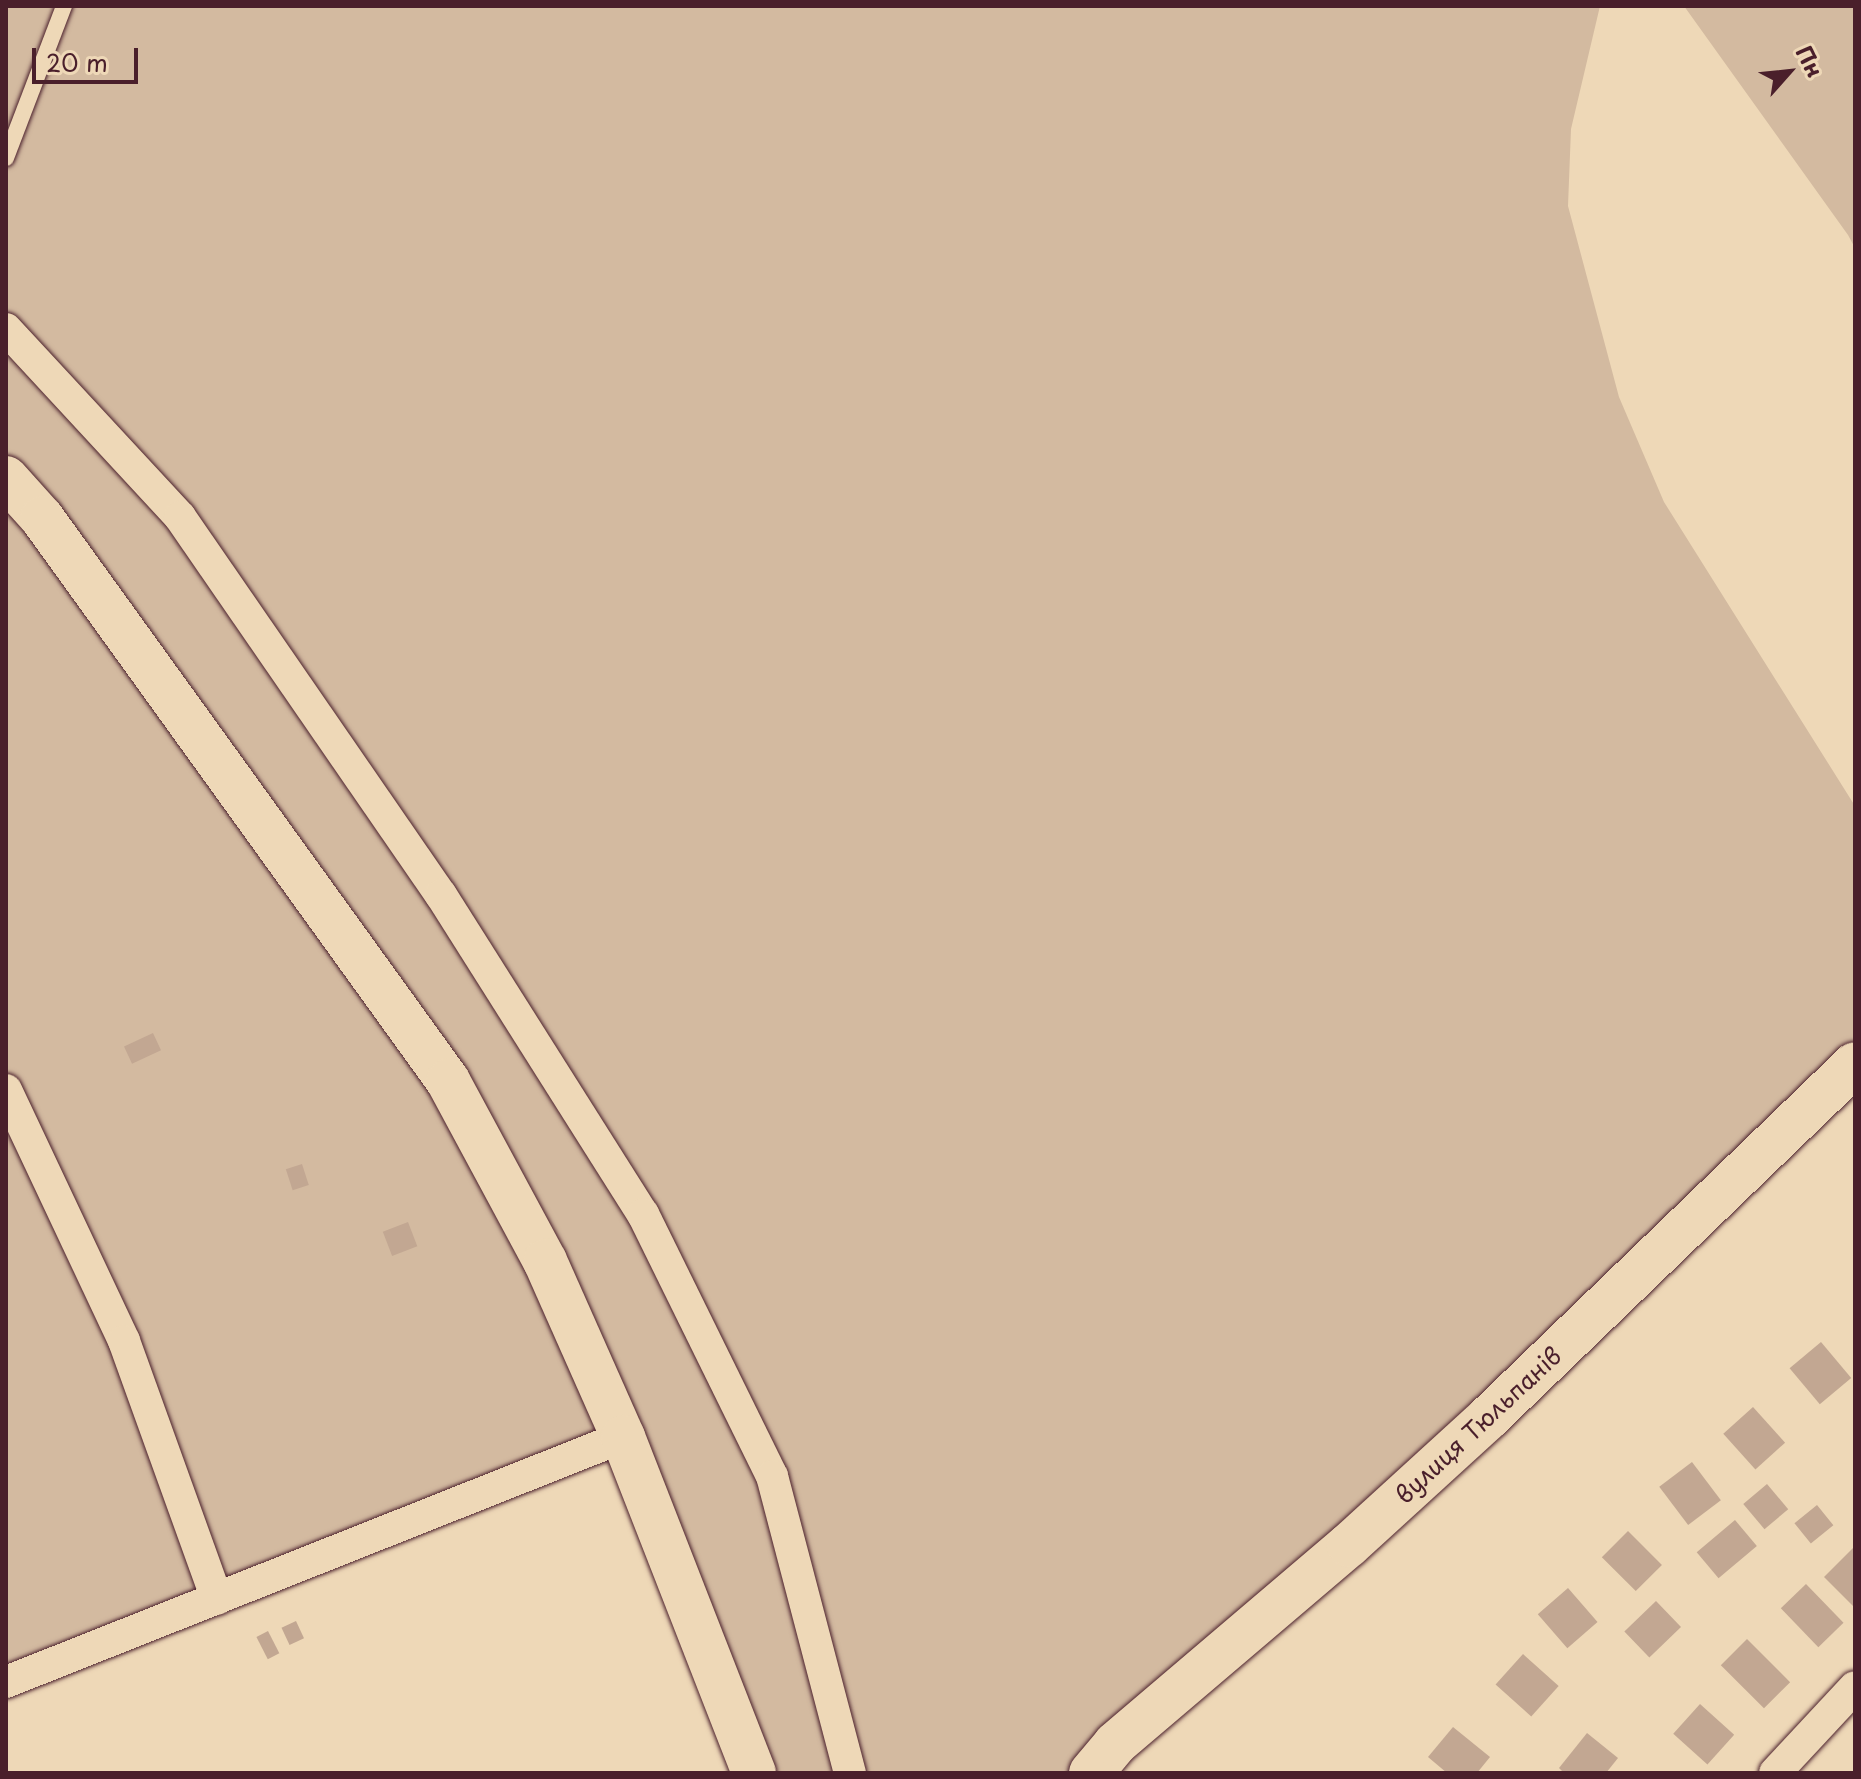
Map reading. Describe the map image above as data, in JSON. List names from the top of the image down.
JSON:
{
  "streets": {
    "street": ["вулиця Тюльпанів"]
  },
  "scale_bar": "20 m",
  "north": "top right"
}
